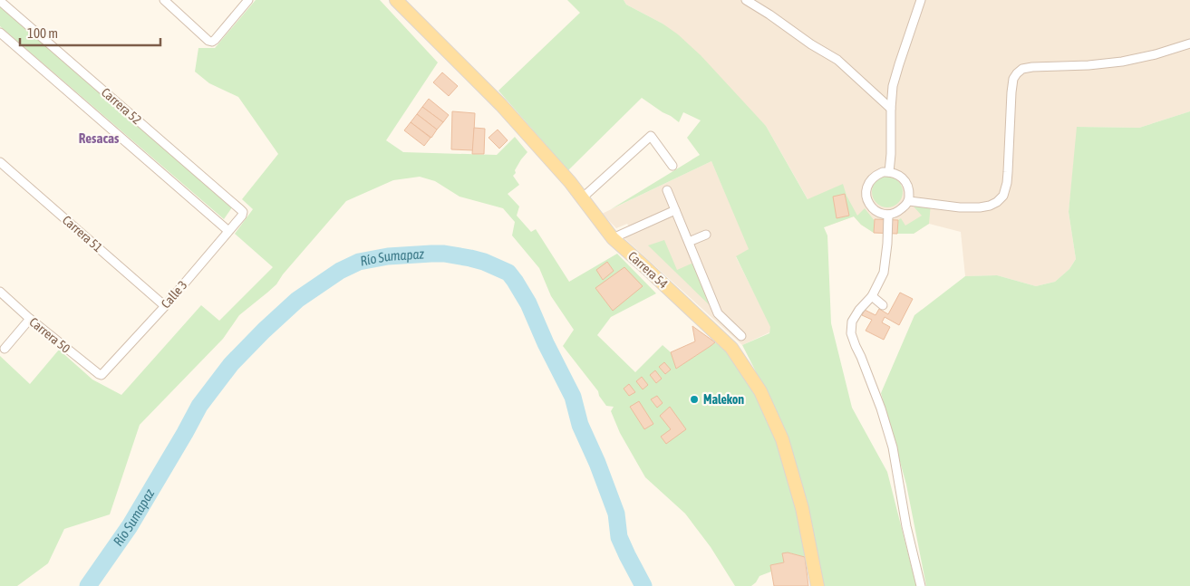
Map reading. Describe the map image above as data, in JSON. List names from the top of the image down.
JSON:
{
  "streets": {
    "main road": ["Carrera 54"],
    "street": [
      "Carrera 52",
      "Carrera 51",
      "Calle 3",
      "Carrera 50"
    ]
  },
  "crossings": [
    ["Carrera 52", "Calle 3"],
    ["Carrera 51", "Calle 3"],
    ["Calle 3", "Carrera 50"]
  ],
  "districts": ["Resacas"],
  "water": ["Río Sumapaz"],
  "places": ["Malekon"],
  "scale_bar": "100 m"
}
